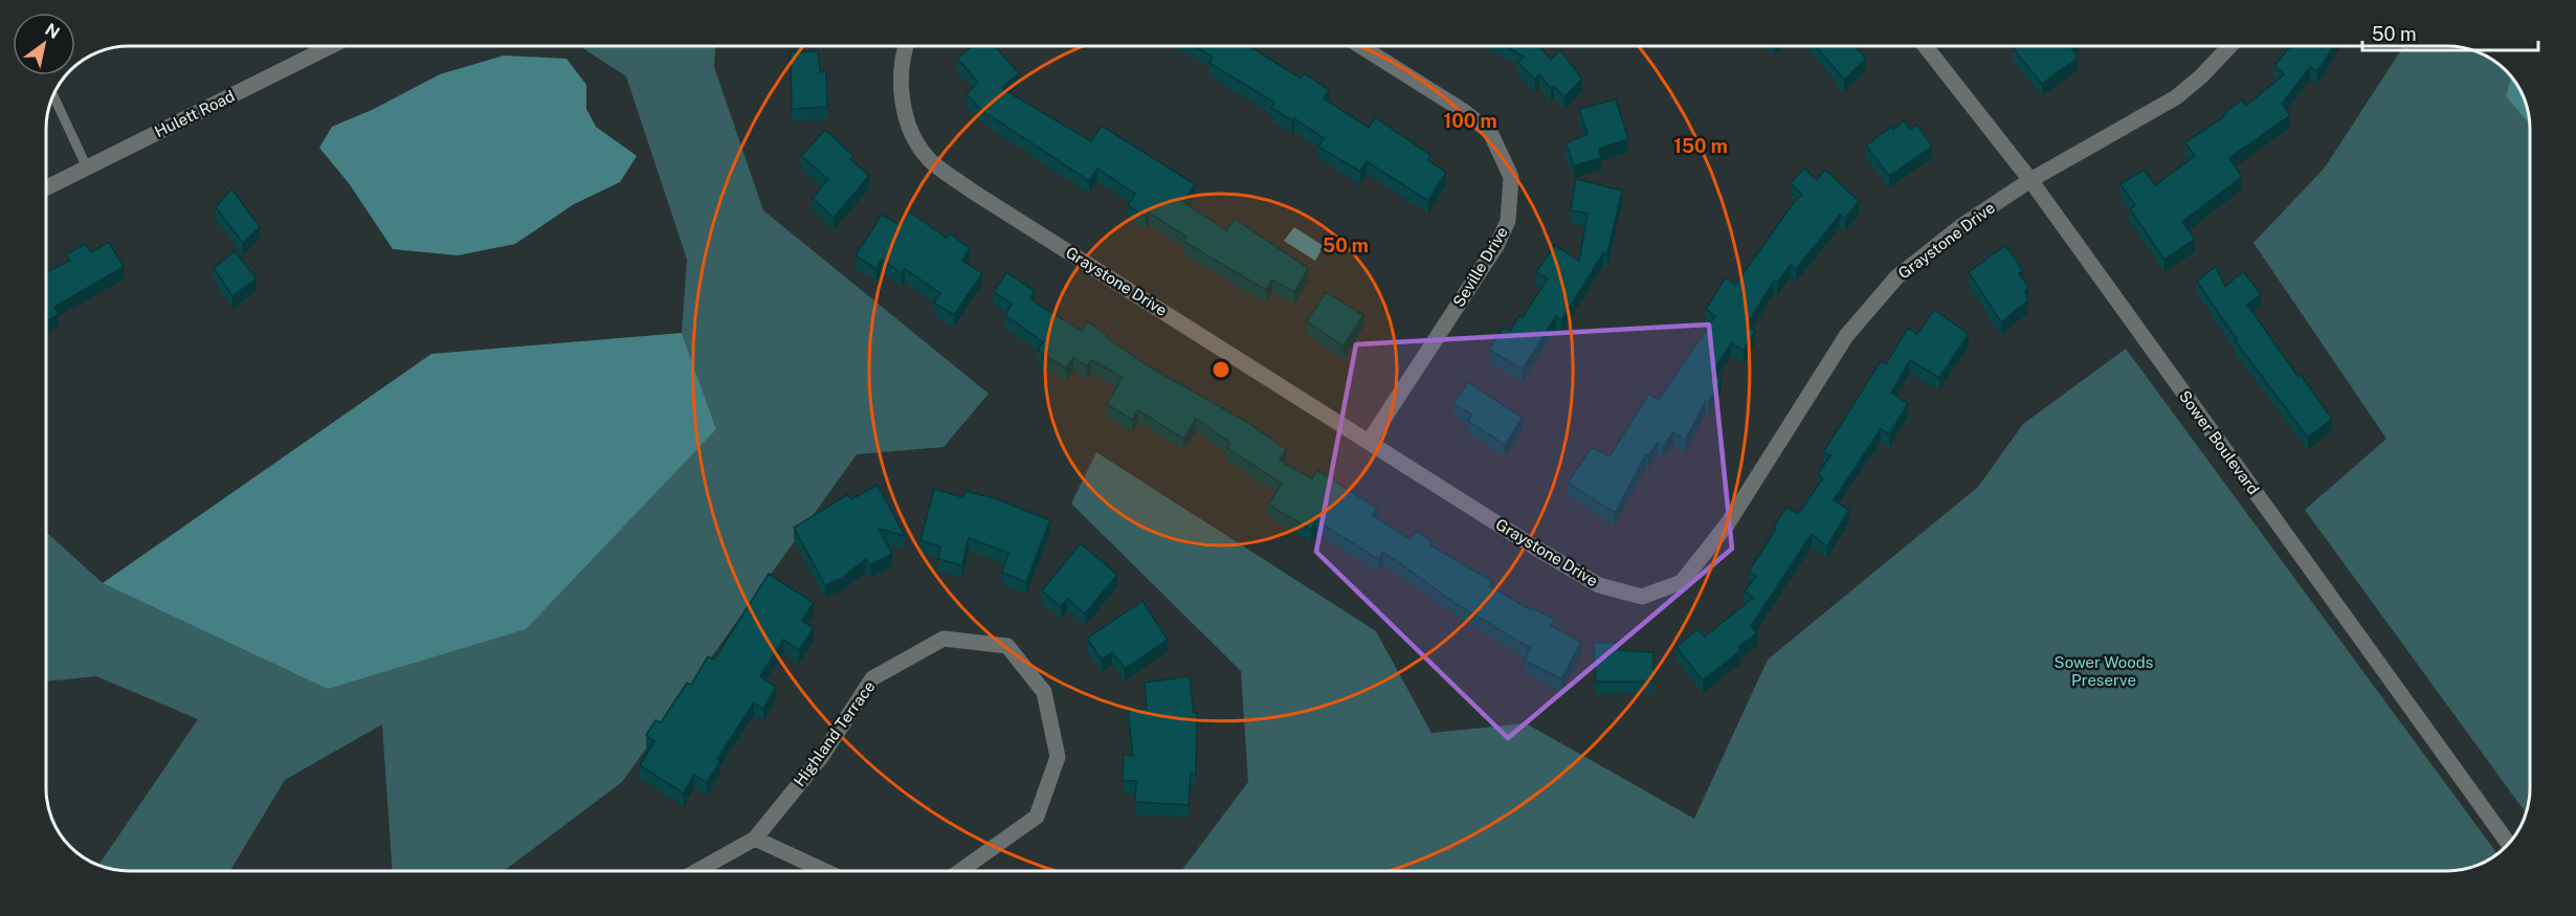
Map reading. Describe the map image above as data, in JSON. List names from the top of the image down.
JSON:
{
  "streets": {
    "street": [
      "Hulett Road",
      "Graystone Drive",
      "Seville Drive",
      "Sower Boulevard",
      "Highland Terrace"
    ]
  },
  "crossings": [
    ["Graystone Drive", "Seville Drive"],
    ["Graystone Drive", "Sower Boulevard"]
  ],
  "parks": ["Sower Woods Preserve"],
  "scale_bar": "50 m",
  "north": "top right",
  "rings": ["100 m", "150 m", "50 m"]
}
